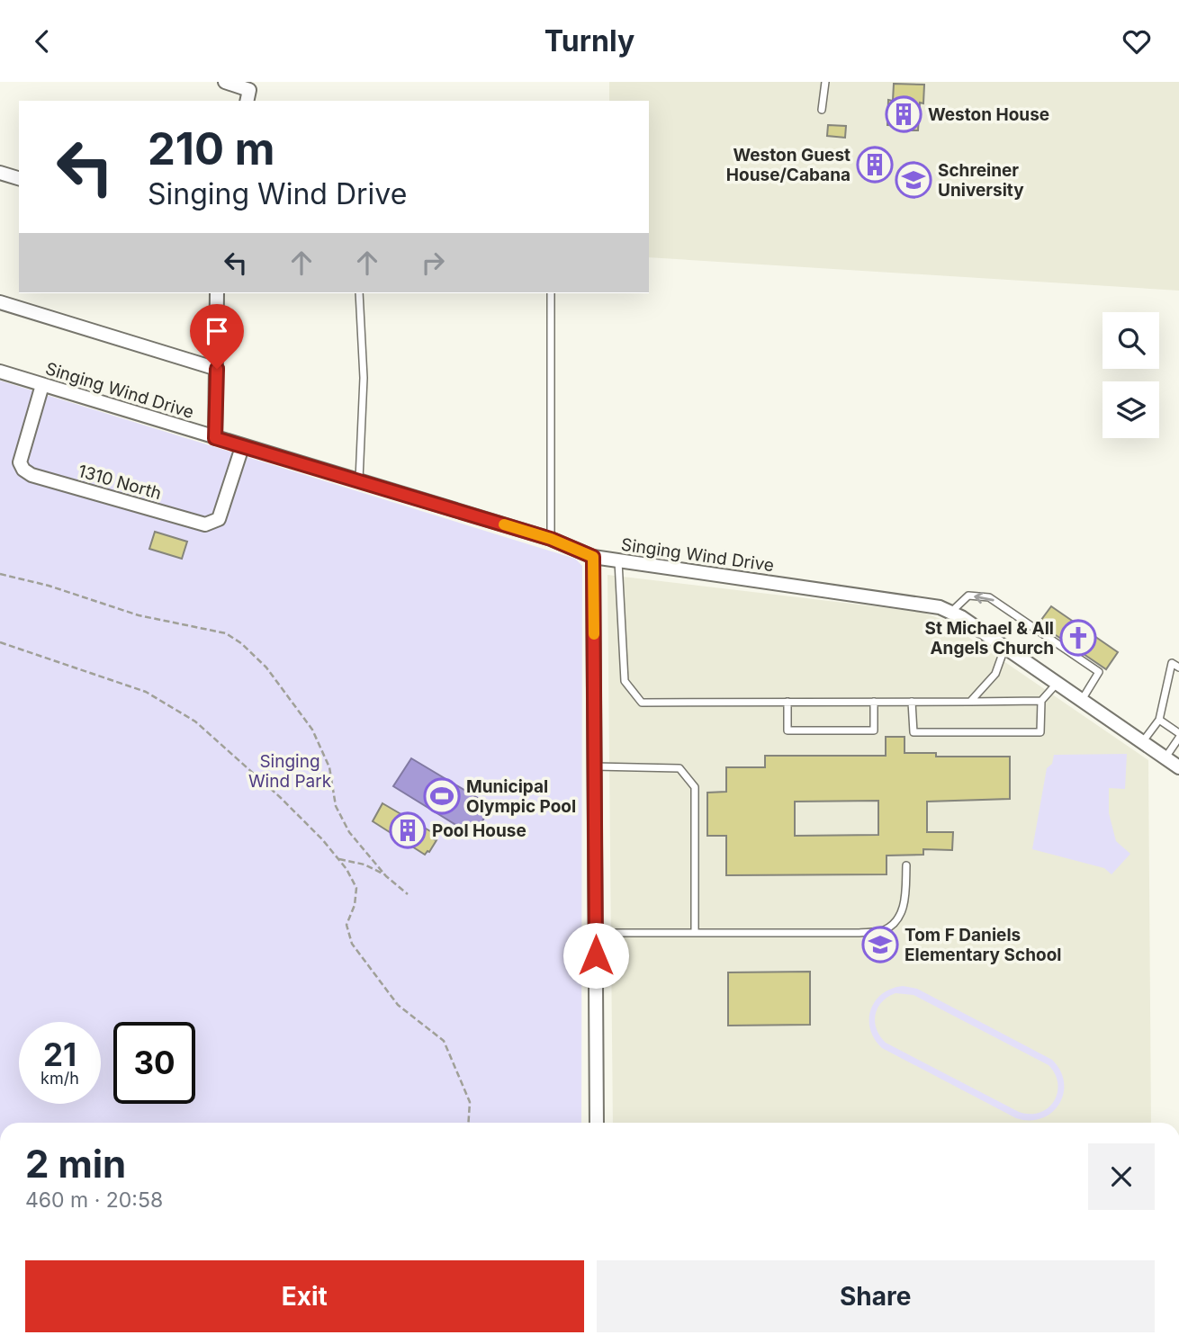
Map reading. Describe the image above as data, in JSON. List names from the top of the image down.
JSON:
{
  "streets": {
    "street": ["Singing Wind Drive", "1310 North"]
  },
  "crossings": [
    ["Singing Wind Drive", "1310 North"]
  ],
  "parks": ["Singing Wind Park"],
  "places": {
    "building": ["Weston House", "Weston Guest House/Cabana", "Pool House"],
    "school or university": ["Schreiner University", "Tom F Daniels Elementary School"],
    "church": ["St Michael & All Angels Church"],
    "sports": ["Municipal Olympic Pool"]
  },
  "page": {
    "header": "Turnly",
    "turn": ["210 m", "Singing Wind Drive"],
    "speed": "21 km/h",
    "limit": "30",
    "heading": ["2 min", "460 m · 20:58"],
    "buttons": ["Exit", "Share"]
  }
}
